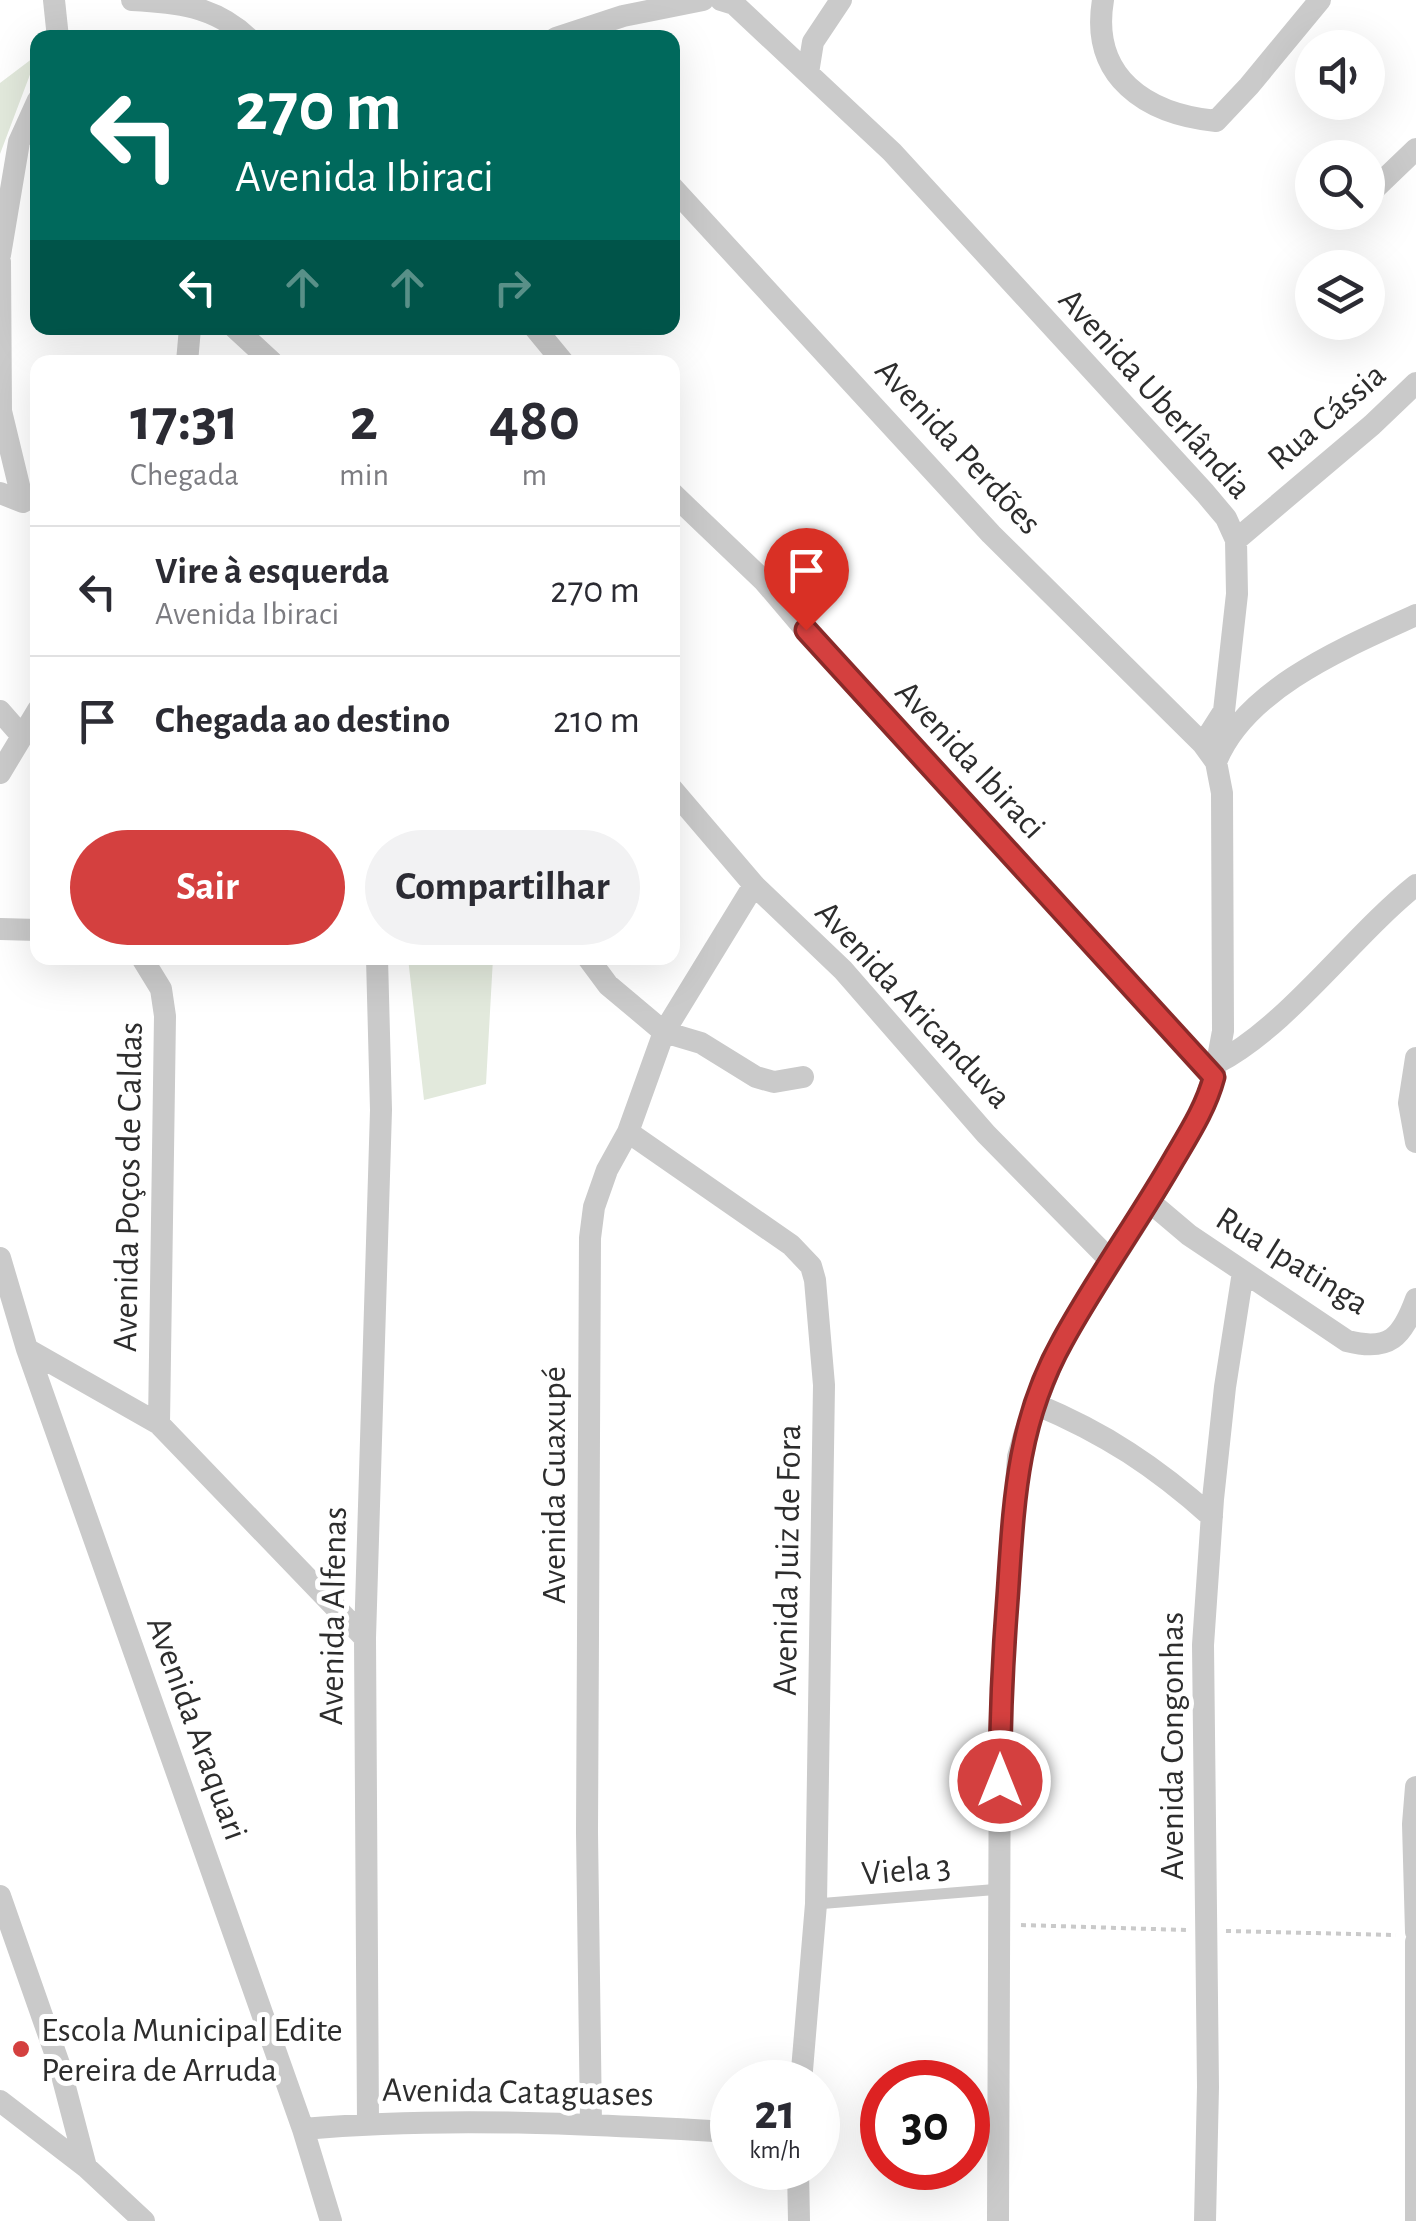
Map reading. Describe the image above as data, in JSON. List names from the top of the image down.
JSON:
{
  "streets": {
    "street": [
      "Avenida Uberlândia",
      "Rua Cássia",
      "Avenida Perdões",
      "Avenida Ibiraci",
      "Avenida Aricanduva",
      "Avenida Poços de Caldas",
      "Rua Ipatinga",
      "Avenida Guaxupé",
      "Avenida Juiz de Fora",
      "Avenida Alfenas",
      "Avenida Araquari",
      "Avenida Congonhas",
      "Avenida Cataguases"
    ],
    "lane": ["Viela 3"]
  },
  "crossings": [
    ["Avenida Uberlândia", "Rua Cássia"],
    ["Avenida Uberlândia", "Avenida Perdões"],
    ["Avenida Aricanduva", "Avenida Guaxupé"],
    ["Rua Ipatinga", "Avenida Congonhas"],
    ["Avenida Guaxupé", "Avenida Juiz de Fora"],
    ["Avenida Guaxupé", "Avenida Cataguases"],
    ["Avenida Juiz de Fora", "Viela 3"],
    ["Avenida Alfenas", "Avenida Cataguases"],
    ["Avenida Araquari", "Avenida Cataguases"]
  ],
  "places": ["Escola Municipal Edite Pereira de Arruda"],
  "page": {
    "turn": ["270 m", "Avenida Ibiraci"],
    "eta": [
      "17:31",
      "Chegada",
      "2",
      "min",
      "480",
      "m"
    ],
    "list": [
      {
        "name": "Vire à esquerda",
        "note": "Avenida Ibiraci",
        "value": "270 m"
      },
      {
        "name": "Chegada ao destino",
        "value": "210 m"
      }
    ],
    "buttons": ["Sair", "Compartilhar"],
    "speed": "21 km/h",
    "limit": "30"
  }
}
